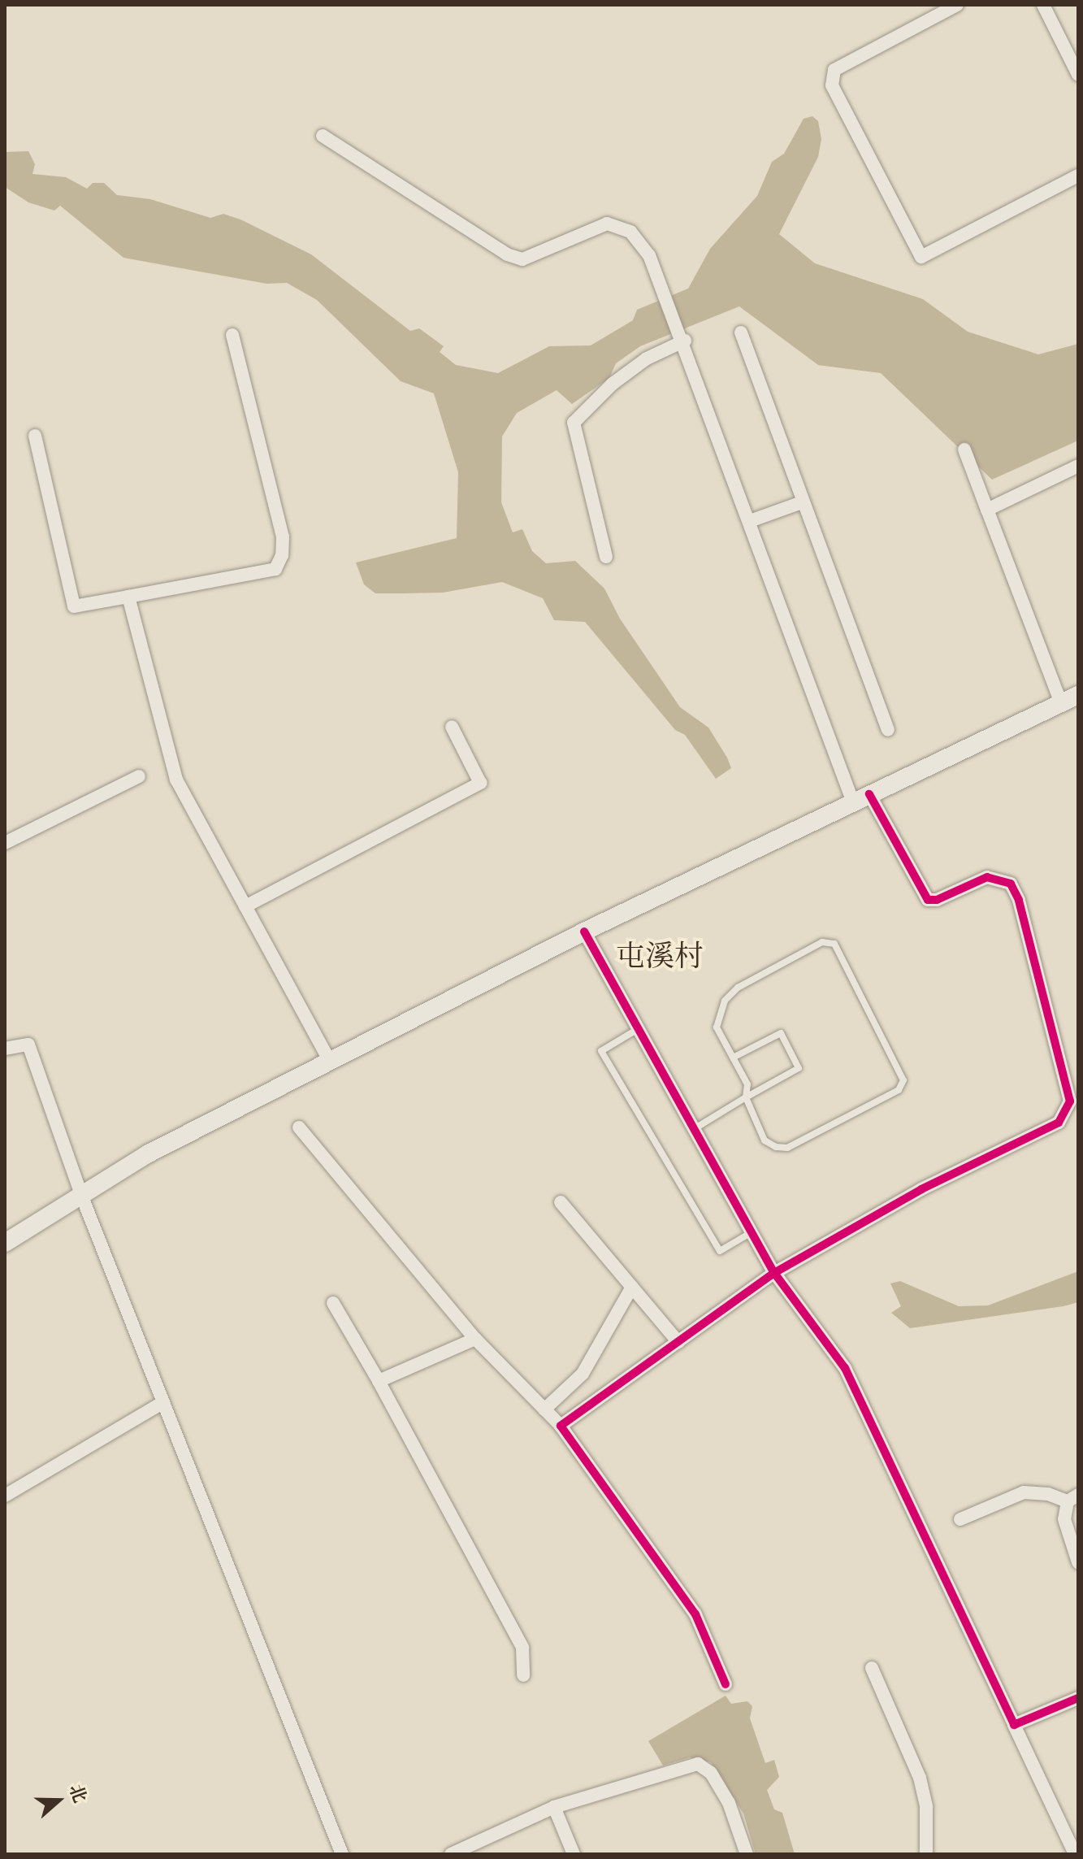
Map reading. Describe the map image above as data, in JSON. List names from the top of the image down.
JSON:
{
  "districts": ["屯溪村"],
  "north": "right"
}
